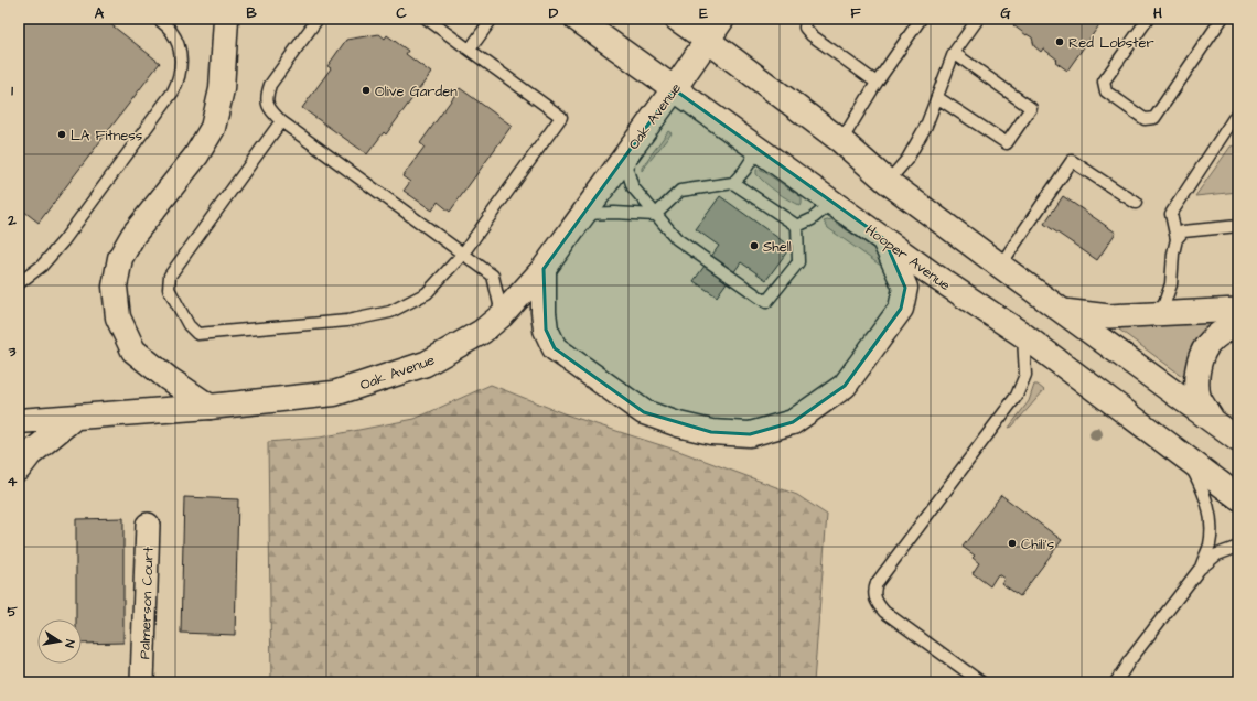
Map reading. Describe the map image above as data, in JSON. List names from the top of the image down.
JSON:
{
  "streets": {
    "main road": ["Oak Avenue", "Hooper Avenue"],
    "street": ["Palmerson Court"]
  },
  "crossings": [
    ["Oak Avenue", "Hooper Avenue"]
  ],
  "places": [
    "Red Lobster",
    "Olive Garden",
    "LA Fitness",
    "Shell",
    "Chili's"
  ],
  "north": "right",
  "grid": {
    "columns": [
      "A",
      "B",
      "C",
      "D",
      "E",
      "F",
      "G",
      "H"
    ],
    "rows": [
      "1",
      "2",
      "3",
      "4",
      "5"
    ]
  }
}
